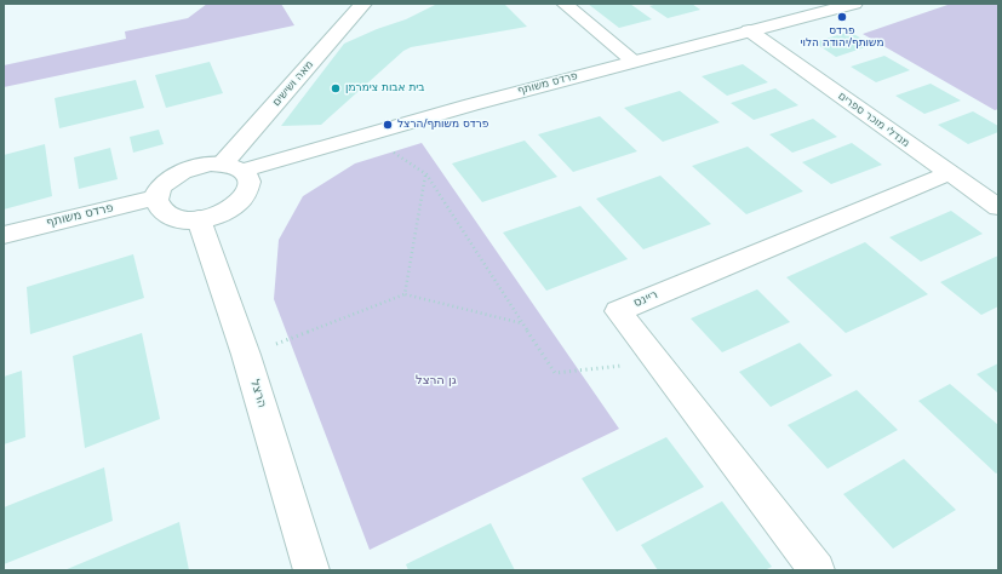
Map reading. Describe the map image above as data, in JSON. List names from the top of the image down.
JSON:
{
  "streets": {
    "street": [
      "מאה ושישים",
      "פרדס משותף",
      "מנדלי מוכר ספרים",
      "ריינס",
      "הרצל"
    ]
  },
  "crossings": [
    ["מאה ושישים", "פרדס משותף"],
    ["מאה ושישים", "הרצל"],
    ["פרדס משותף", "מנדלי מוכר ספרים"],
    ["פרדס משותף", "הרצל"],
    ["מנדלי מוכר ספרים", "ריינס"]
  ],
  "parks": ["גן הרצל"],
  "places": ["פרדס משותף/יהודה הלוי", "בית אבות צימרמן", "פרדס משותף/הרצל"]
}
